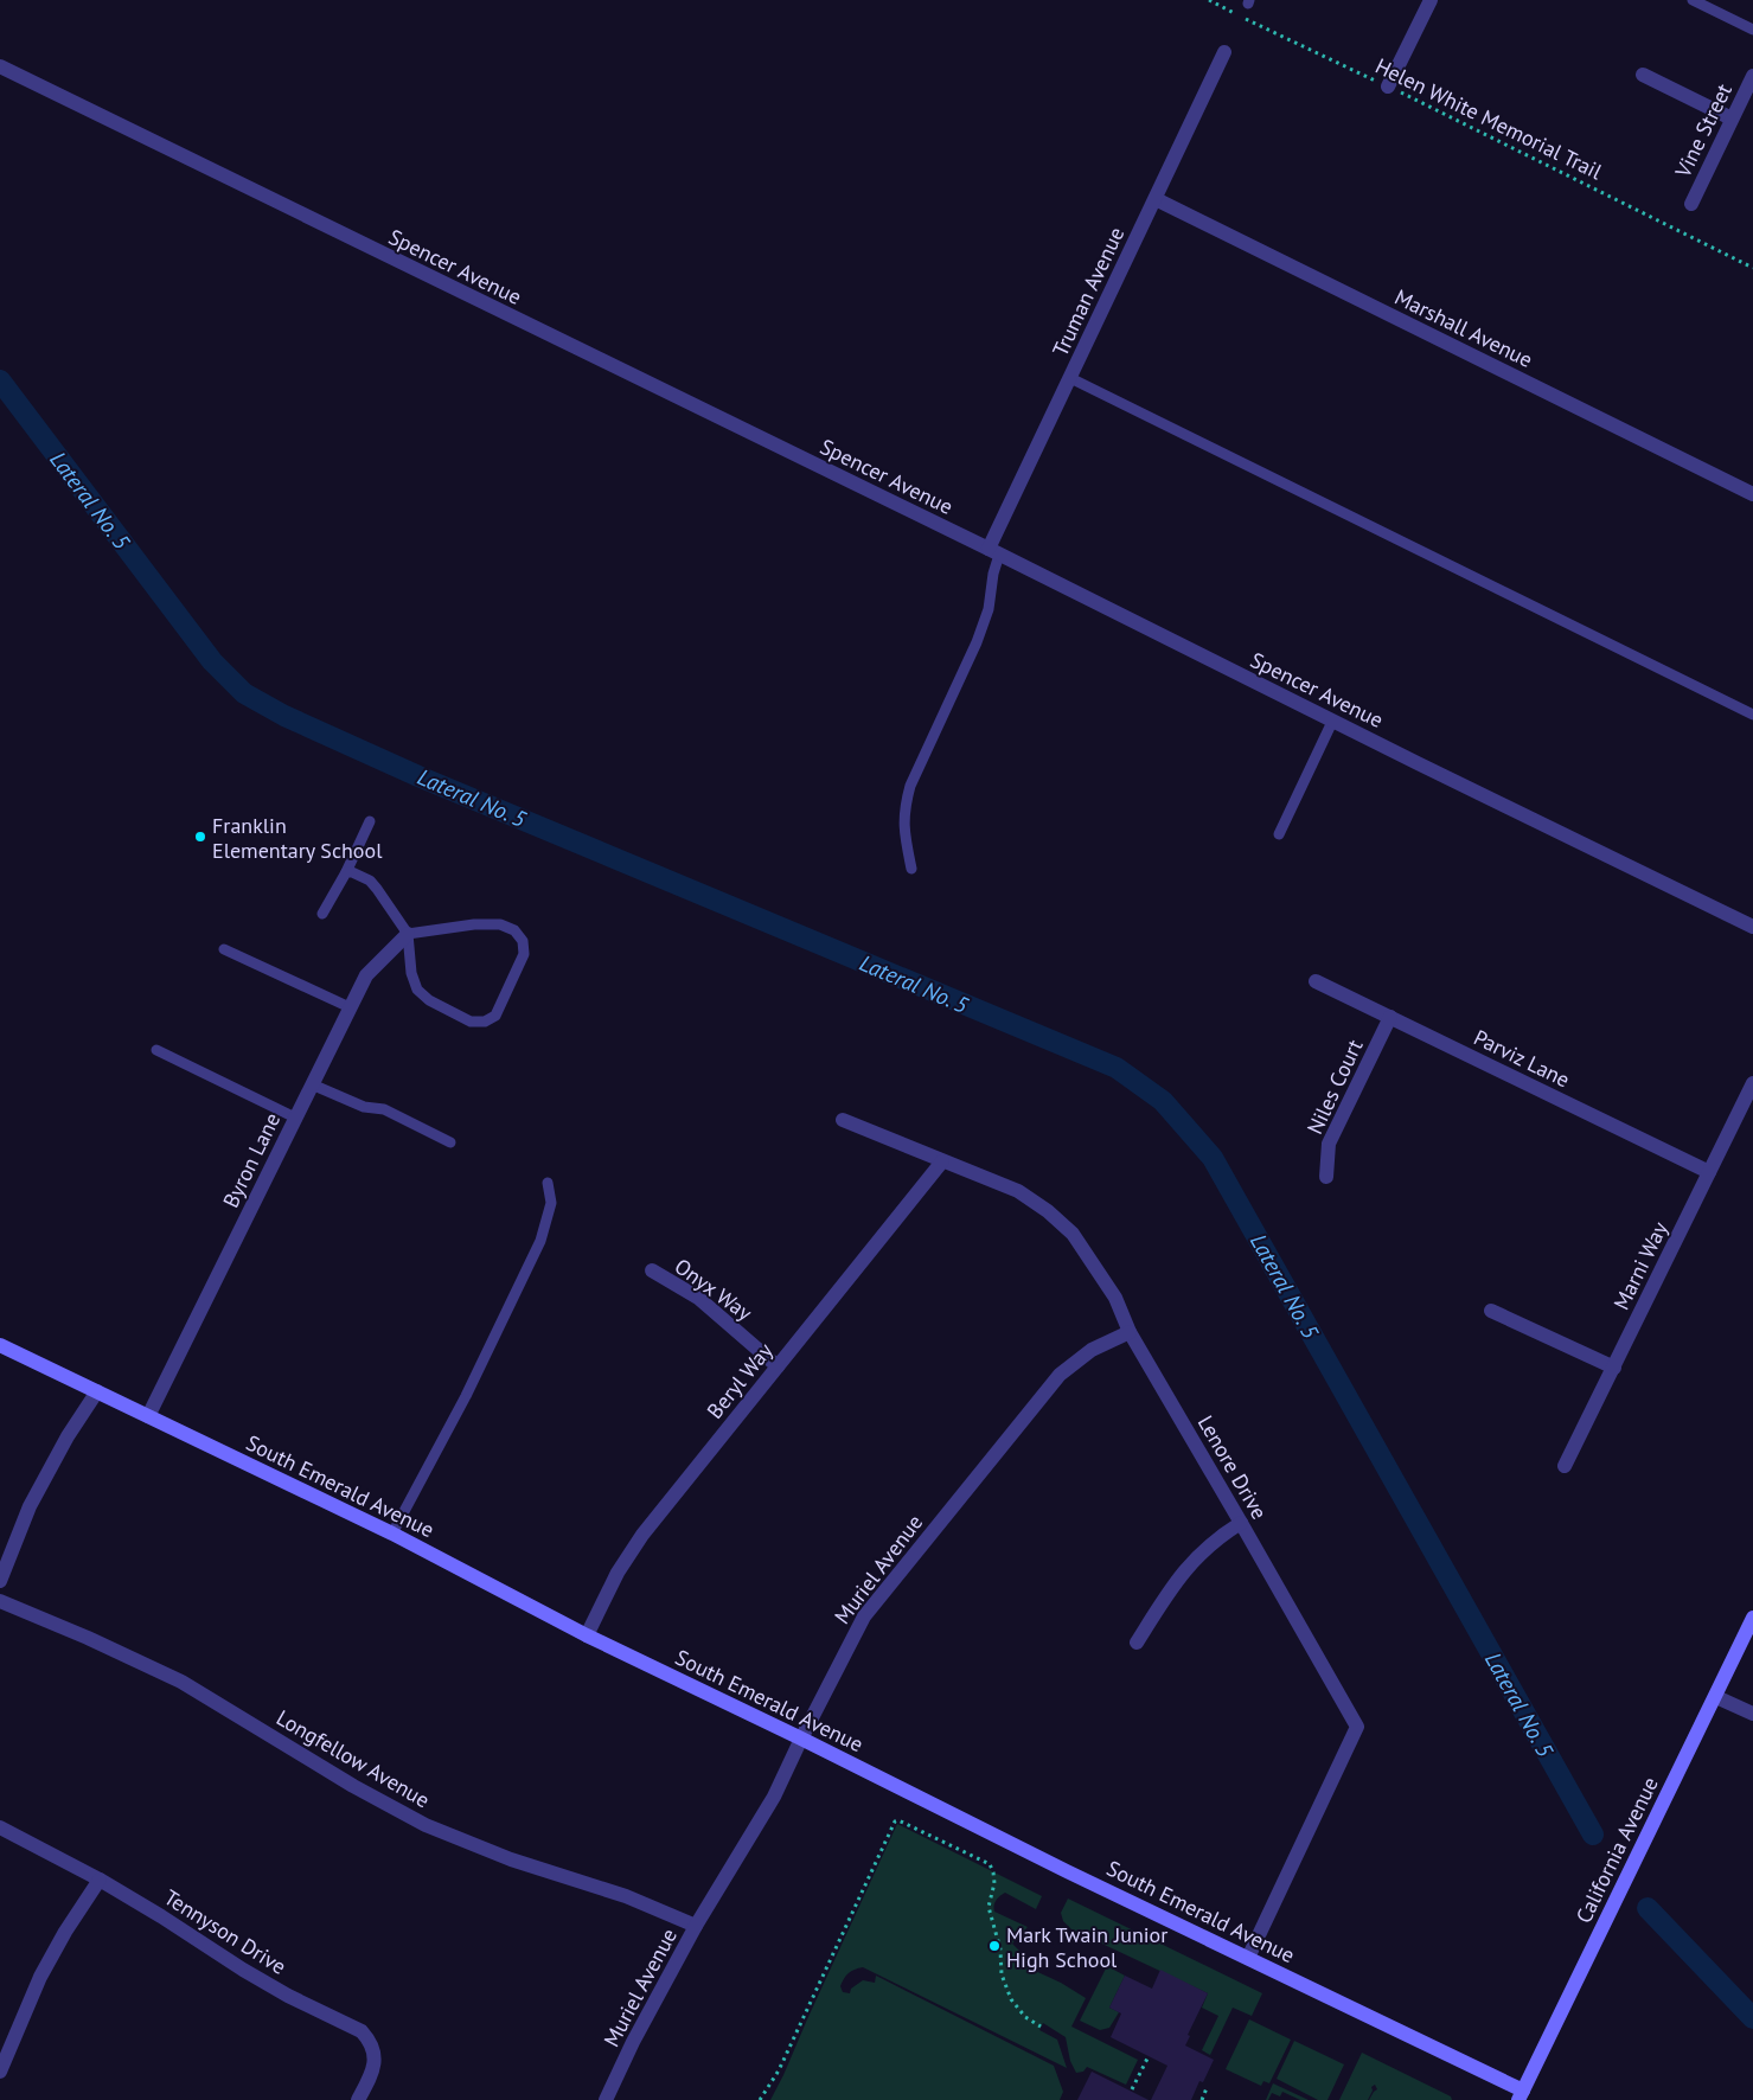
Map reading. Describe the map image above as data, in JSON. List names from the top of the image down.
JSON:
{
  "streets": {
    "street": [
      "Vine Street",
      "Spencer Avenue",
      "Truman Avenue",
      "Marshall Avenue",
      "Parviz Lane",
      "Niles Court",
      "Byron Lane",
      "Marni Way",
      "Onyx Way",
      "Beryl Way",
      "Lenore Drive",
      "South Emerald Avenue",
      "Muriel Avenue",
      "Longfellow Avenue",
      "California Avenue",
      "Tennyson Drive"
    ],
    "path": ["Helen White Memorial Trail"]
  },
  "crossings": [
    ["Spencer Avenue", "Truman Avenue"],
    ["Truman Avenue", "Marshall Avenue"],
    ["Parviz Lane", "Niles Court"],
    ["Parviz Lane", "Marni Way"],
    ["Byron Lane", "South Emerald Avenue"],
    ["Onyx Way", "Beryl Way"],
    ["Beryl Way", "Lenore Drive"],
    ["Beryl Way", "South Emerald Avenue"],
    ["Lenore Drive", "South Emerald Avenue"],
    ["Lenore Drive", "Muriel Avenue"],
    ["South Emerald Avenue", "Muriel Avenue"],
    ["South Emerald Avenue", "California Avenue"],
    ["Muriel Avenue", "Longfellow Avenue"]
  ],
  "water": ["Lateral No. 5"],
  "places": ["Franklin Elementary School", "Mark Twain Junior High School"]
}
